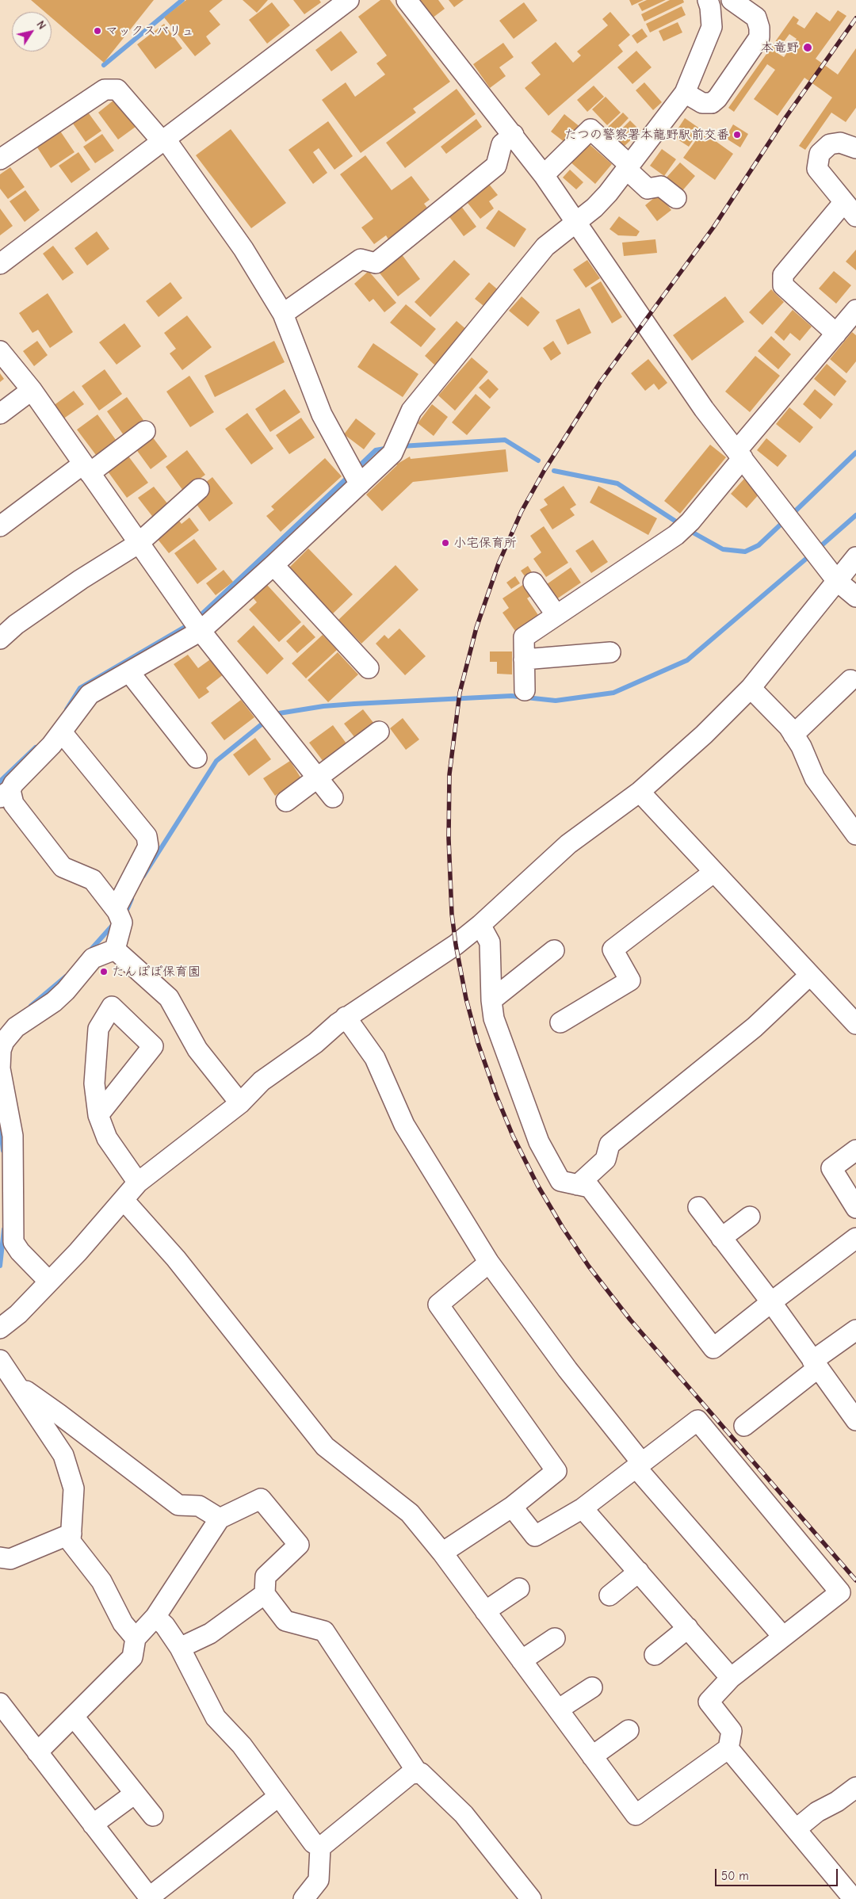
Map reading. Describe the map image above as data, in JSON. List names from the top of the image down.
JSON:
{
  "places": [
    "マックスバリュ",
    "本竜野",
    "たつの警察署本龍野駅前交番",
    "小宅保育所",
    "たんぽぽ保育園"
  ],
  "scale_bar": "50 m",
  "north": "top right"
}
